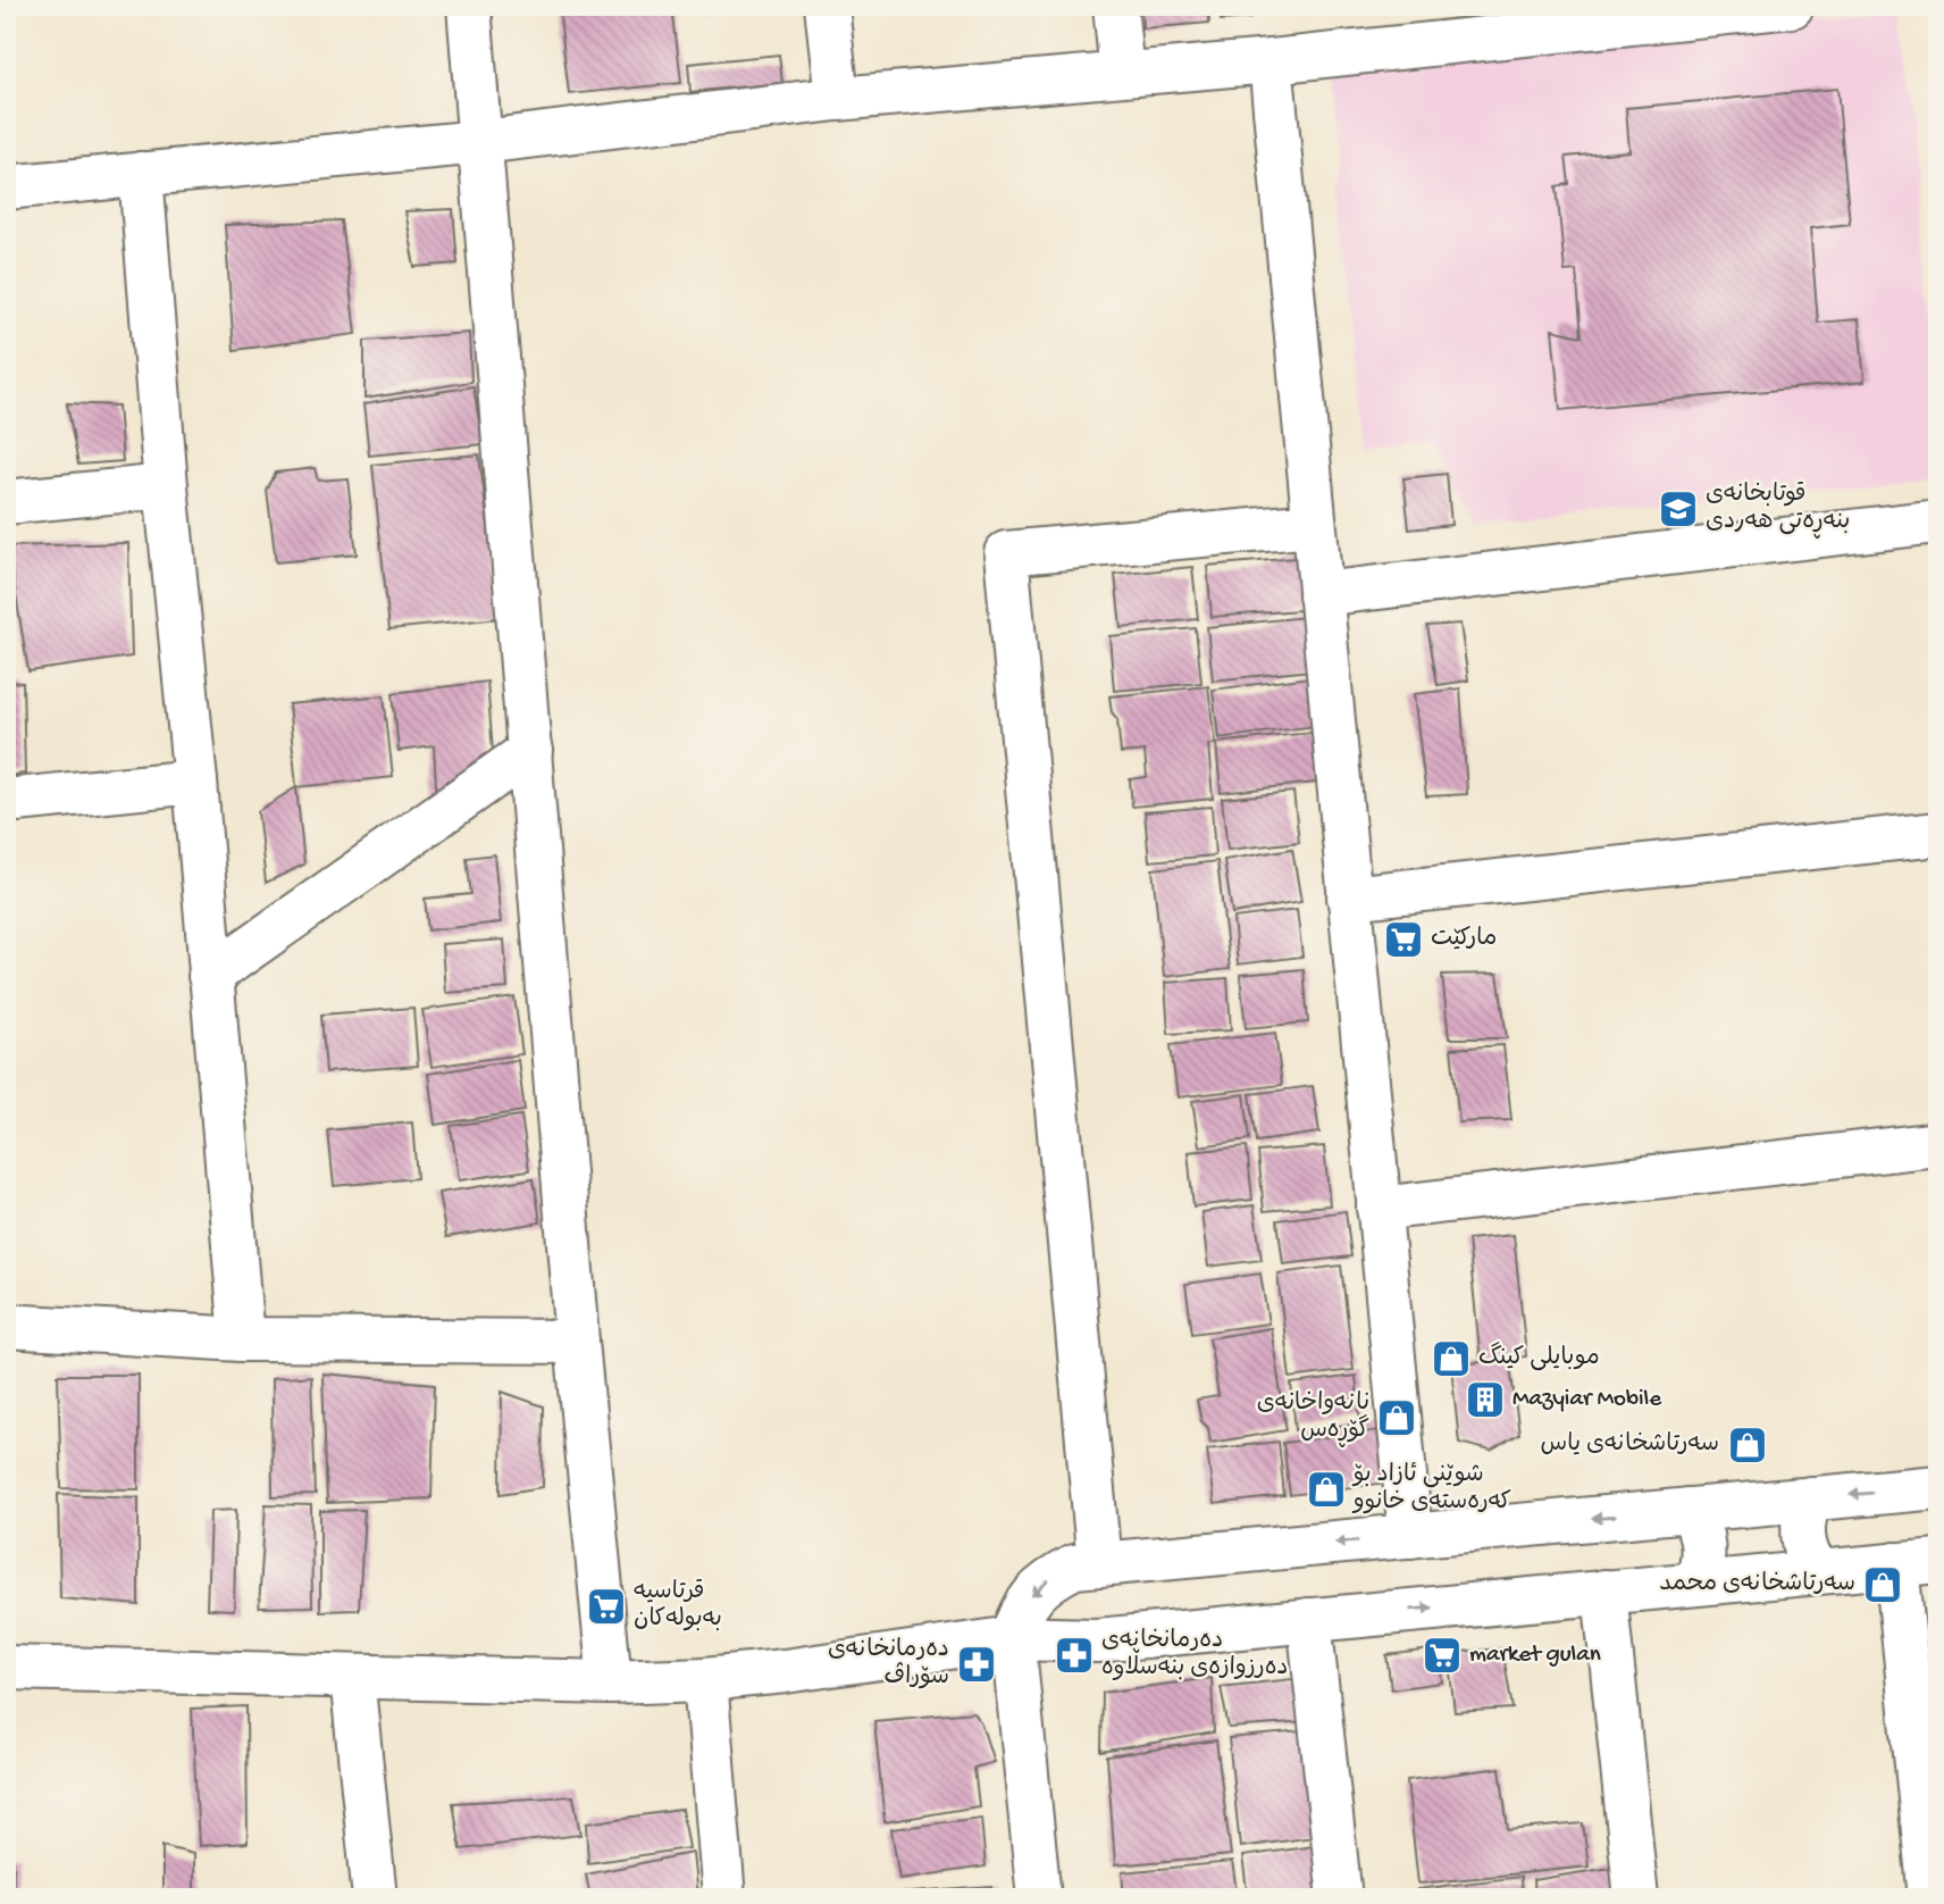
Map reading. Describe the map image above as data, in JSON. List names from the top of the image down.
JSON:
{
  "places": {
    "school or university": ["قوتابخانەی بنەڕەتی هەردی"],
    "supermarket": ["ماركێت", "قرتاسیە بەبولەکان", "market gulan"],
    "shop": [
      "موبايلى كينگ",
      "نانەواخانەی گۆڕەس",
      "سەرتاشخانەی یاس",
      "شوێنی ئازاد بۆ كەرەستەی خانوو",
      "سەرتاشخانەی محمد"
    ],
    "building": ["Mazyiar Mobile"],
    "pharmacy": ["دەرمانخانەی دەرزوازەی بنەسڵاوە", "دەرمانخانەی سۆراڤ"]
  }
}
